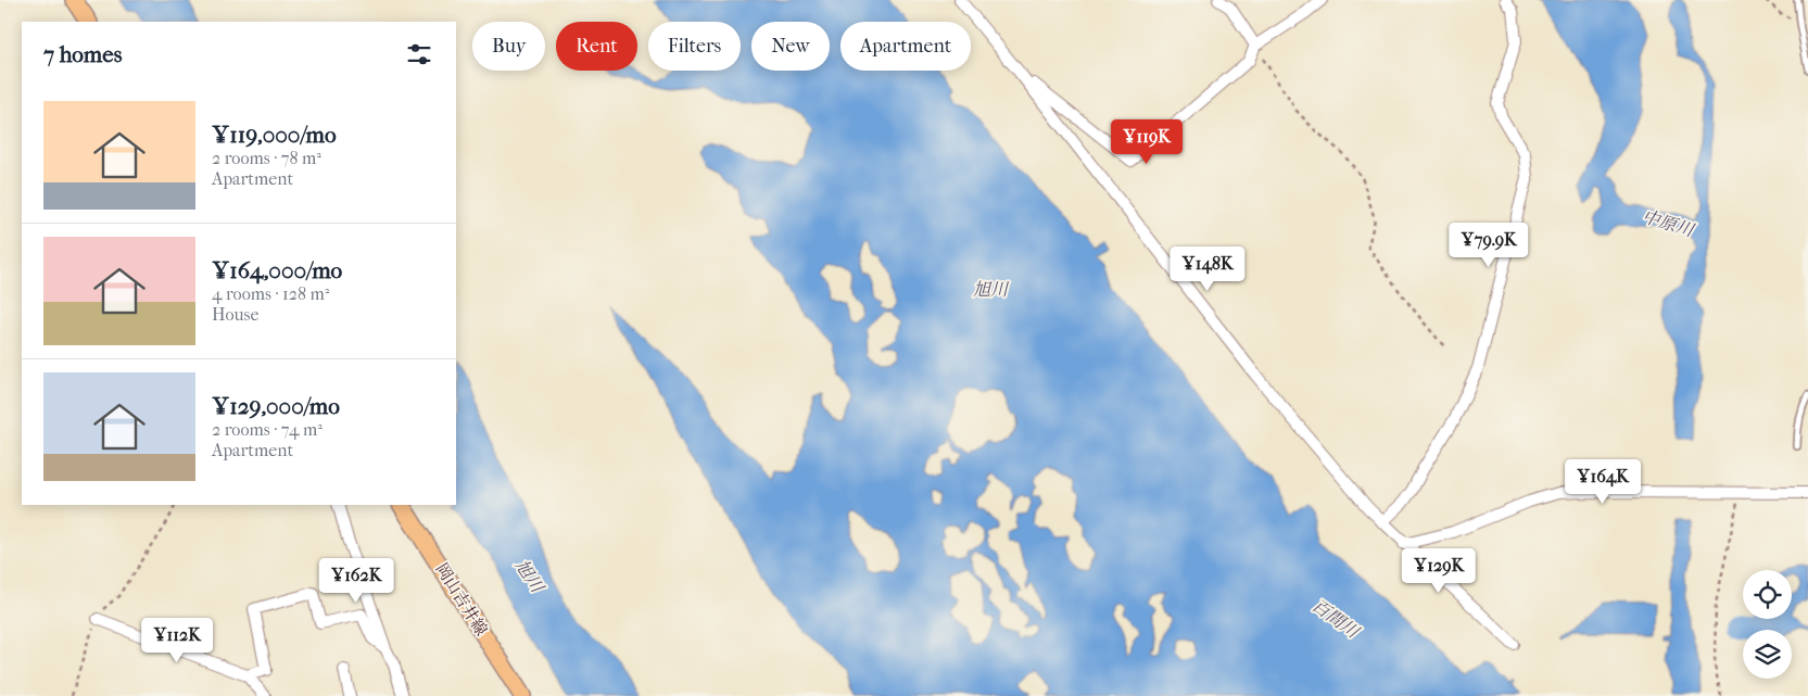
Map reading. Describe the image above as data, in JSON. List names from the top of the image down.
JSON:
{
  "streets": {
    "main road": ["岡山吉井線"]
  },
  "water": ["中原川", "旭川", "百間川"],
  "page": {
    "chip": [
      "Buy",
      "Rent",
      "Filters",
      "New",
      "Apartment"
    ],
    "heading": "7 homes",
    "list": [
      {
        "name": "¥119,000/mo",
        "note": "2 rooms · 78 m² · Apartment"
      },
      {
        "name": "¥164,000/mo",
        "note": "4 rooms · 128 m² · House"
      },
      {
        "name": "¥129,000/mo",
        "note": "2 rooms · 74 m² · Apartment"
      }
    ],
    "price": [
      "¥119K",
      "¥79.9K",
      "¥148K",
      "¥164K",
      "¥129K",
      "¥162K",
      "¥112K"
    ]
  }
}
